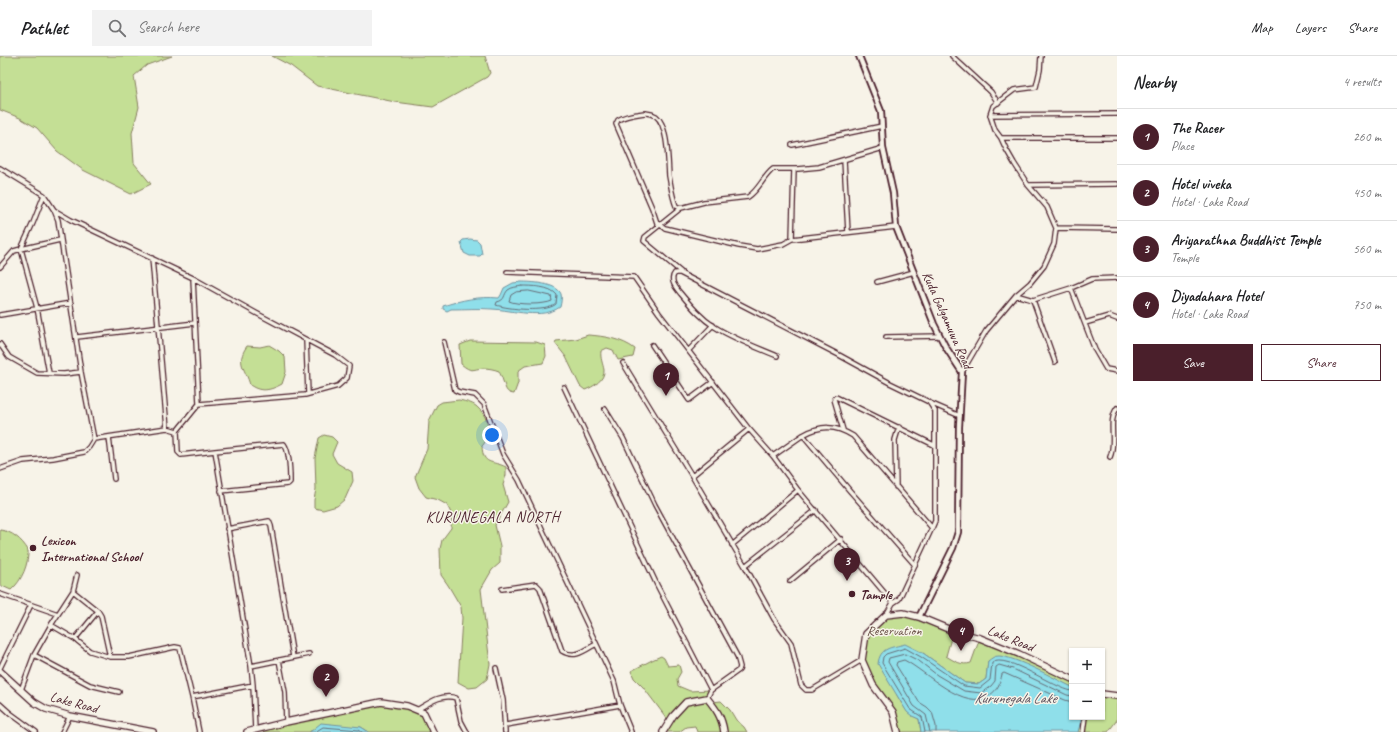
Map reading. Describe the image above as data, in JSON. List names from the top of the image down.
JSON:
{
  "streets": {
    "main road": ["Lake Road"],
    "street": ["Kuda Galgamuwa Road"]
  },
  "crossings": [
    ["Kuda Galgamuwa Road", "Lake Road"]
  ],
  "districts": ["KURUNEGALA NORTH"],
  "water": ["Kurunegala Lake"],
  "parks": ["Reservation"],
  "places": ["Lexicon International School", "Tample"],
  "page": {
    "header": "Pathlet",
    "search": "Search here",
    "nav": ["Map", "Layers", "Share"],
    "heading": ["Nearby", "4 results"],
    "list": [
      {
        "mark": "1",
        "name": "The Racer",
        "note": "Place",
        "value": "260 m"
      },
      {
        "mark": "2",
        "name": "Hotel viveka",
        "note": "Hotel · Lake Road",
        "value": "450 m"
      },
      {
        "mark": "3",
        "name": "Ariyarathna Buddhist Temple",
        "note": "Temple",
        "value": "560 m"
      },
      {
        "mark": "4",
        "name": "Diyadahara Hotel",
        "note": "Hotel · Lake Road",
        "value": "750 m"
      }
    ],
    "buttons": ["Save", "Share"],
    "pins": [
      "1",
      "3",
      "4",
      "2"
    ],
    "map_buttons": ["+", "−"]
  }
}
